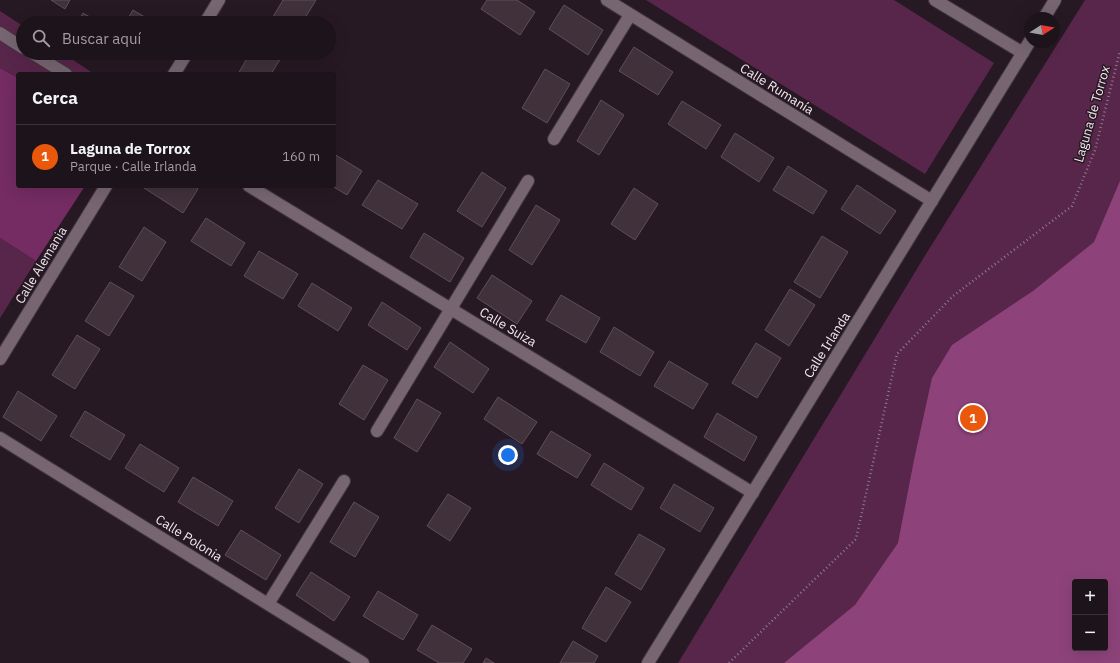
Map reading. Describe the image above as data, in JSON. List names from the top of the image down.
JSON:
{
  "streets": {
    "street": [
      "Calle Rumanía",
      "Calle Alemania",
      "Calle Suiza",
      "Calle Irlanda",
      "Calle Polonia"
    ],
    "path": ["Laguna de Torrox"]
  },
  "crossings": [
    ["Calle Rumanía", "Calle Irlanda"],
    ["Calle Suiza", "Calle Irlanda"]
  ],
  "north": "right",
  "page": {
    "search": "Buscar aquí",
    "heading": "Cerca",
    "list": [
      {
        "mark": "1",
        "name": "Laguna de Torrox",
        "note": "Parque · Calle Irlanda",
        "value": "160 m"
      }
    ],
    "pins": "1",
    "map_buttons": ["+", "−"]
  }
}
